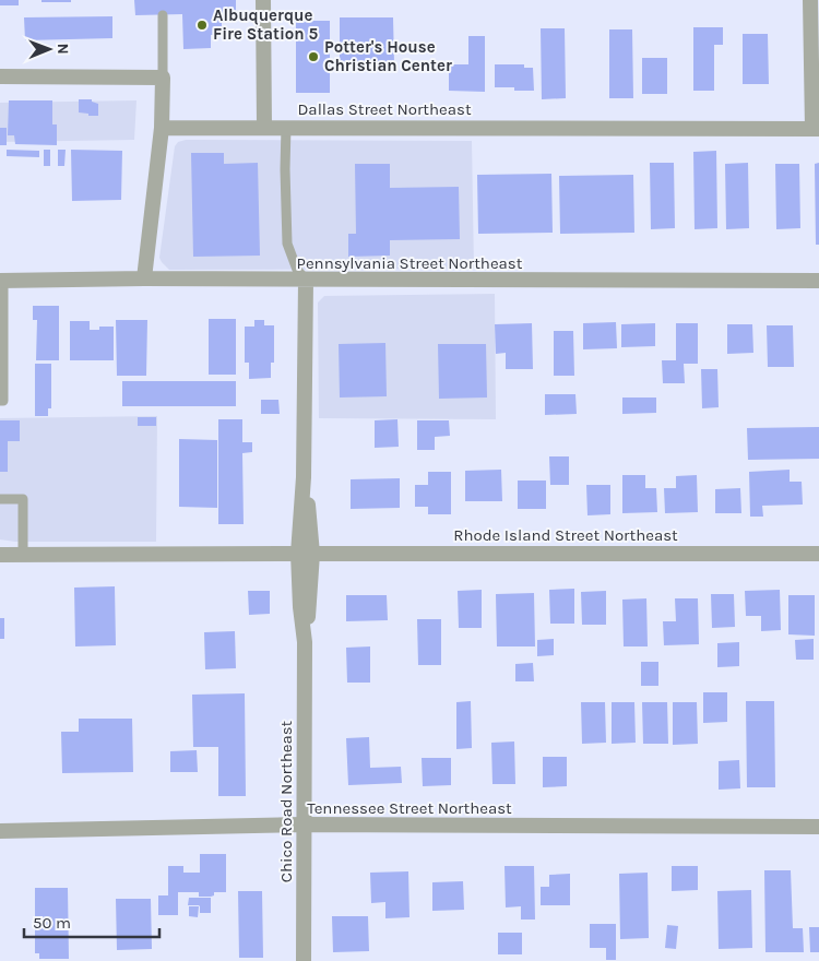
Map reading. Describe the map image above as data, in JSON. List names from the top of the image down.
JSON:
{
  "streets": {
    "street": [
      "Dallas Street Northeast",
      "Pennsylvania Street Northeast",
      "Rhode Island Street Northeast",
      "Chico Road Northeast",
      "Tennessee Street Northeast"
    ]
  },
  "crossings": [
    ["Pennsylvania Street Northeast", "Chico Road Northeast"],
    ["Rhode Island Street Northeast", "Chico Road Northeast"],
    ["Chico Road Northeast", "Tennessee Street Northeast"]
  ],
  "places": ["Albuquerque Fire Station 5", "Potter's House Christian Center"],
  "scale_bar": "50 m",
  "north": "right"
}
